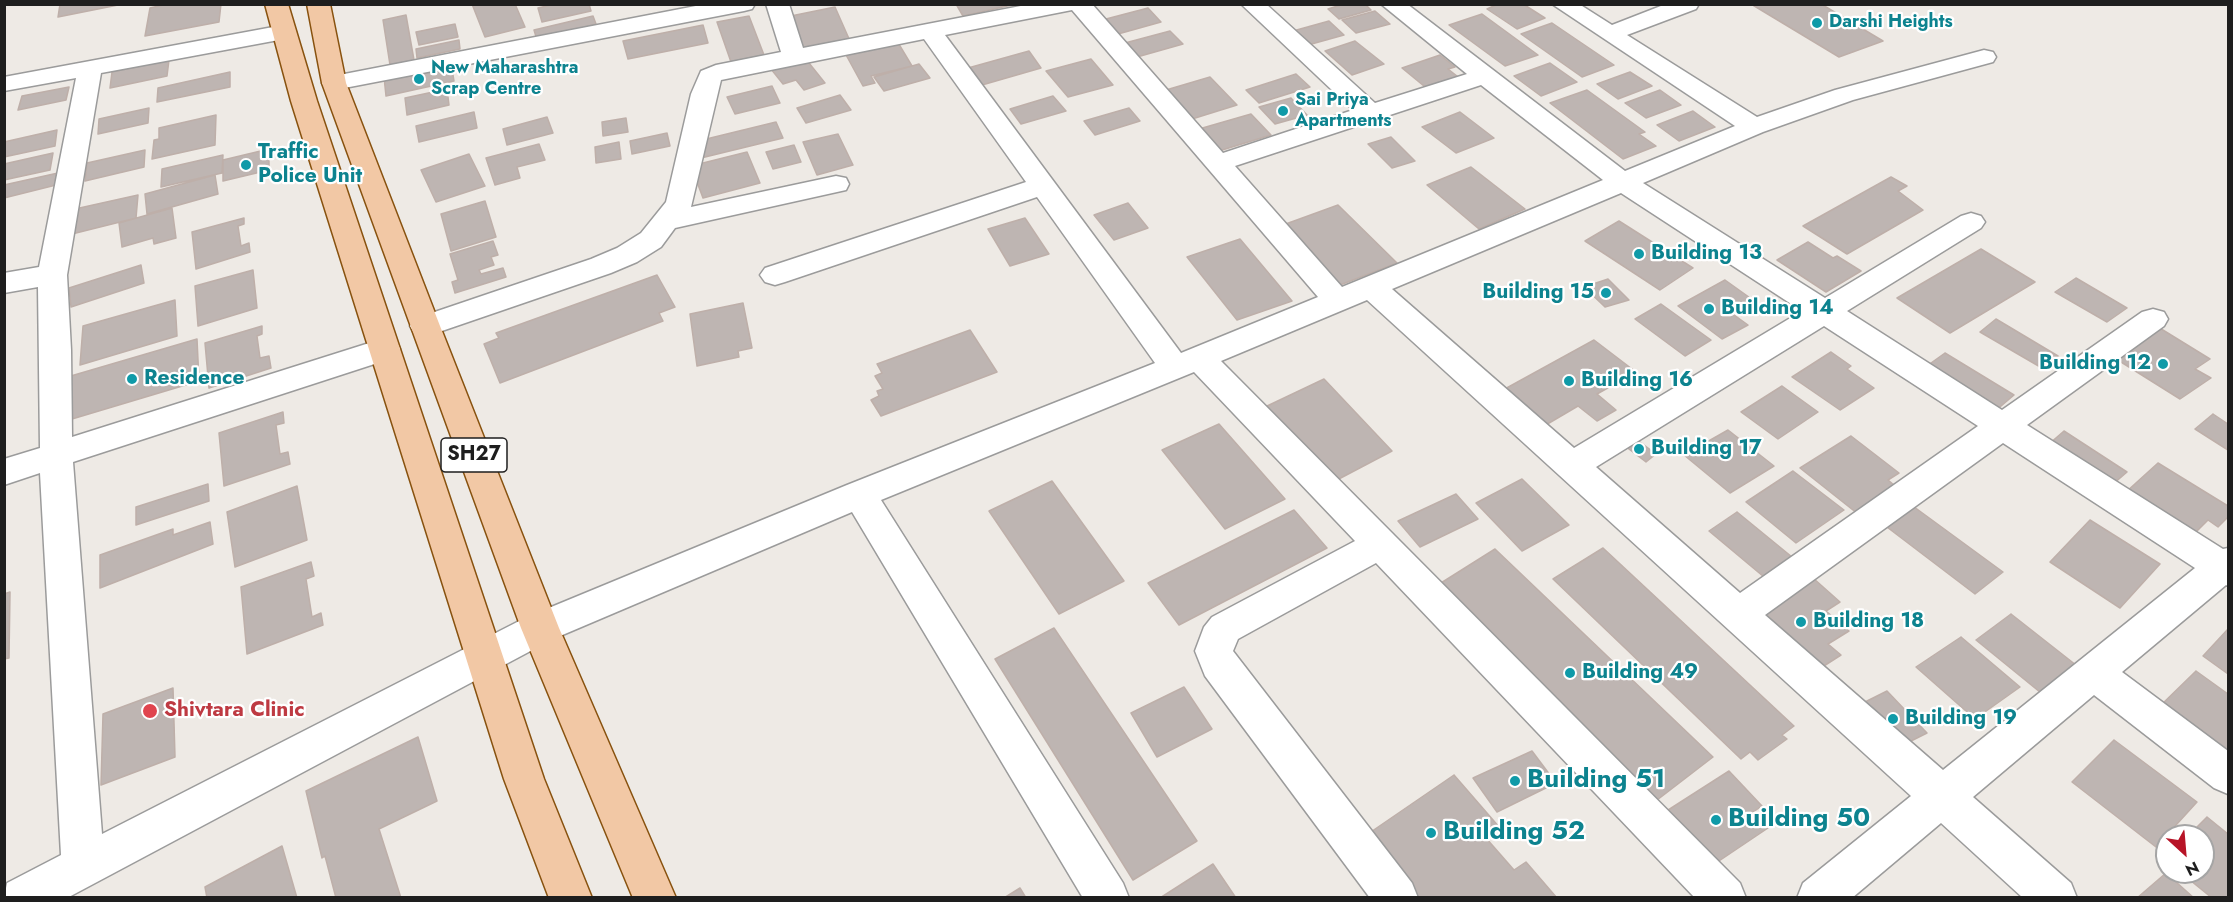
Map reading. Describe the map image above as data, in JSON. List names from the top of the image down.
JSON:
{
  "streets": {
    "main road": ["SH27"]
  },
  "places": [
    "Darshi Heights",
    "New Maharashtra Scrap Centre",
    "Sai Priya Apartments",
    "Traffic Police Unit",
    "Building 13",
    "Building 15",
    "Building 14",
    "Building 12",
    "Residence",
    "Building 16",
    "Building 17",
    "Building 18",
    "Building 49",
    "Shivtara Clinic",
    "Building 19",
    "Building 51",
    "Building 50",
    "Building 52"
  ],
  "north": "bottom right"
}
